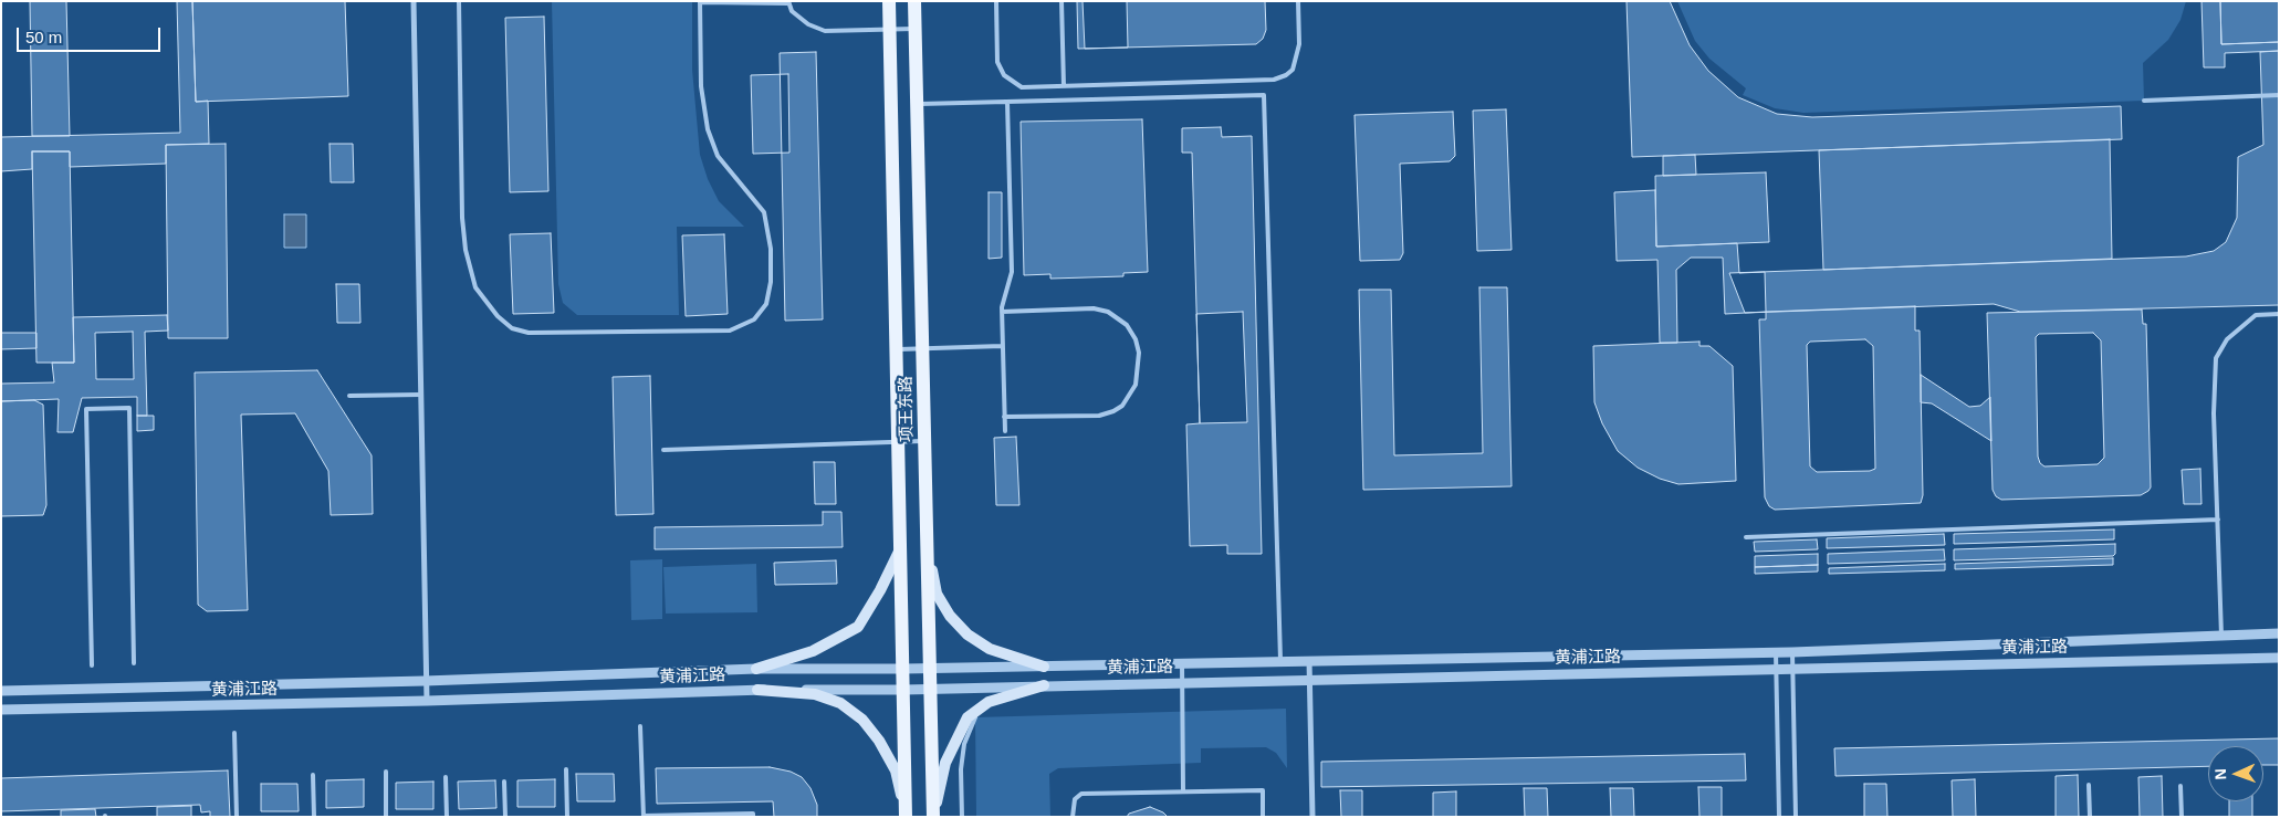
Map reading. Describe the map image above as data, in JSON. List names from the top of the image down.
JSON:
{
  "streets": {
    "main road": ["项王东路"],
    "street": ["黄浦江路"]
  },
  "crossings": [
    ["项王东路", "黄浦江路"]
  ],
  "scale_bar": "50 m",
  "north": "left"
}
